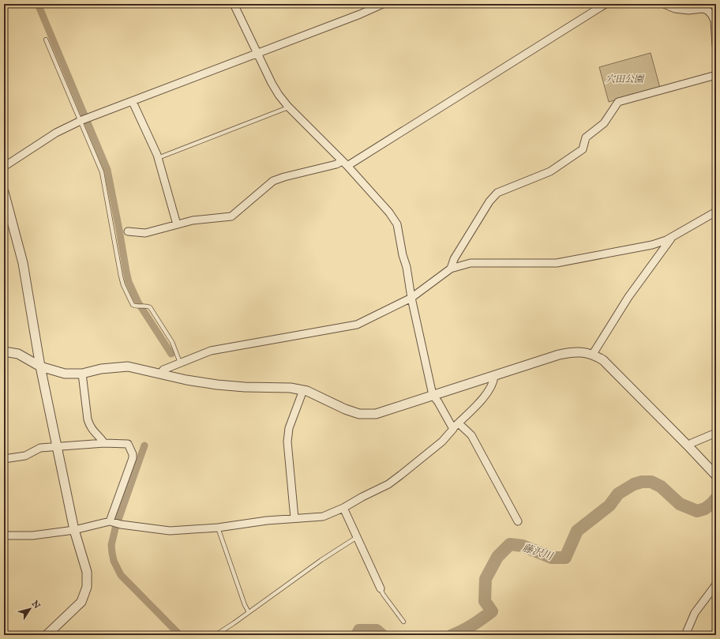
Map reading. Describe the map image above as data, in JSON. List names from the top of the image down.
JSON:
{
  "water": ["藤沢川"],
  "parks": ["穴田公園"],
  "north": "top right"
}
